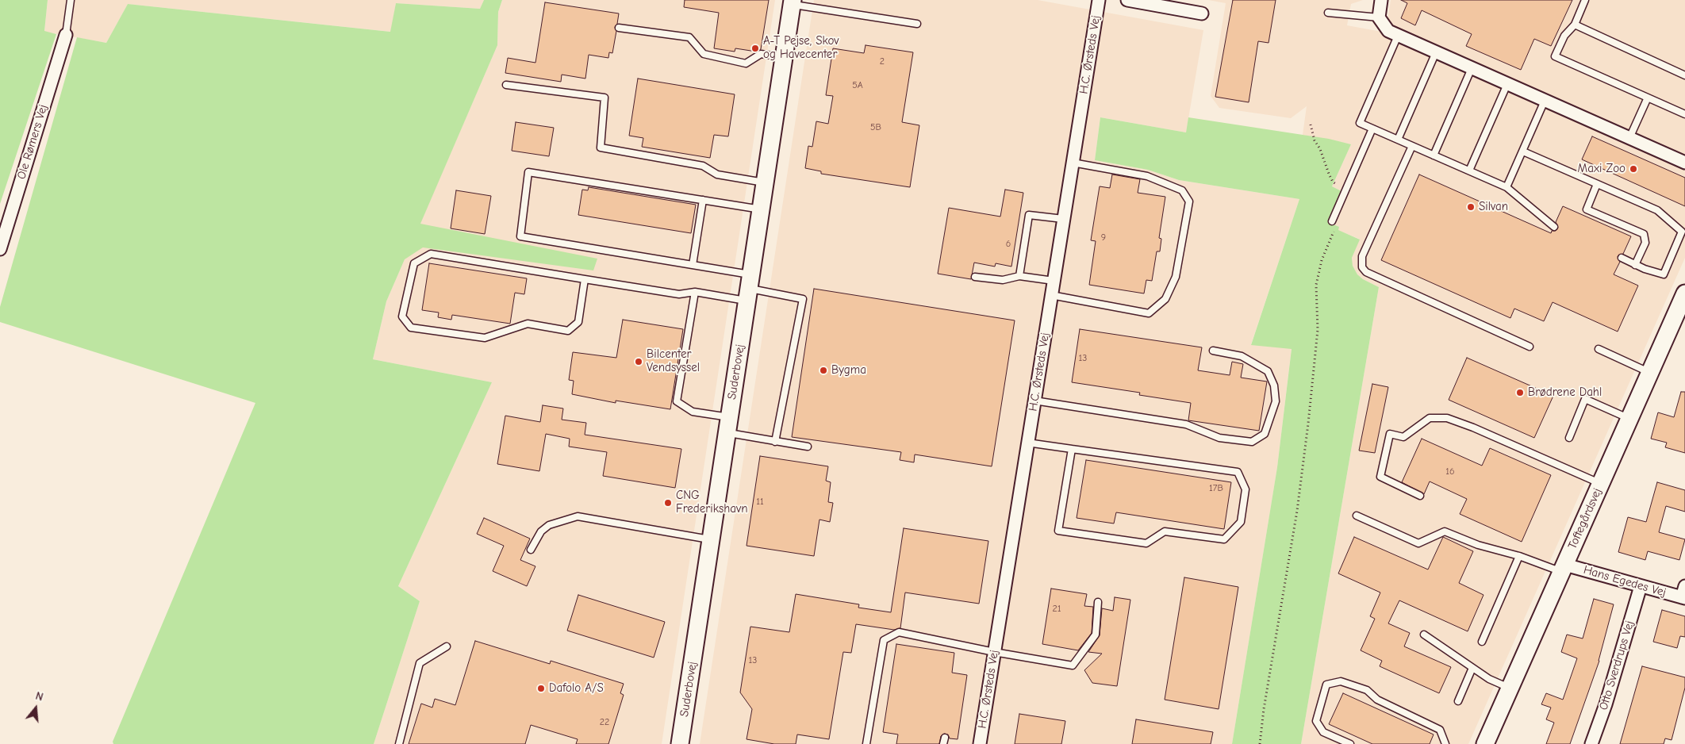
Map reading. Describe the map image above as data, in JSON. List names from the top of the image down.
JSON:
{
  "streets": {
    "street": [
      "H.C. Ørsteds Vej",
      "Ole Rømers Vej",
      "Suderbovej",
      "Toftegårdsvej",
      "Hans Egedes Vej",
      "Otto Sverdrups Vej"
    ]
  },
  "crossings": [
    ["Toftegårdsvej", "Hans Egedes Vej"],
    ["Hans Egedes Vej", "Otto Sverdrups Vej"]
  ],
  "places": [
    "A-T Pejse, Skov og Havecenter",
    "Maxi Zoo",
    "Silvan",
    "Bilcenter Vendsyssel",
    "Bygma",
    "Brødrene Dahl",
    "CNG Frederikshavn",
    "Dafolo A/S"
  ],
  "house_numbers": [
    "2",
    "5A",
    "5B",
    "9",
    "6",
    "13",
    "16",
    "17B",
    "11",
    "21",
    "13",
    "22"
  ],
  "north": "top"
}
